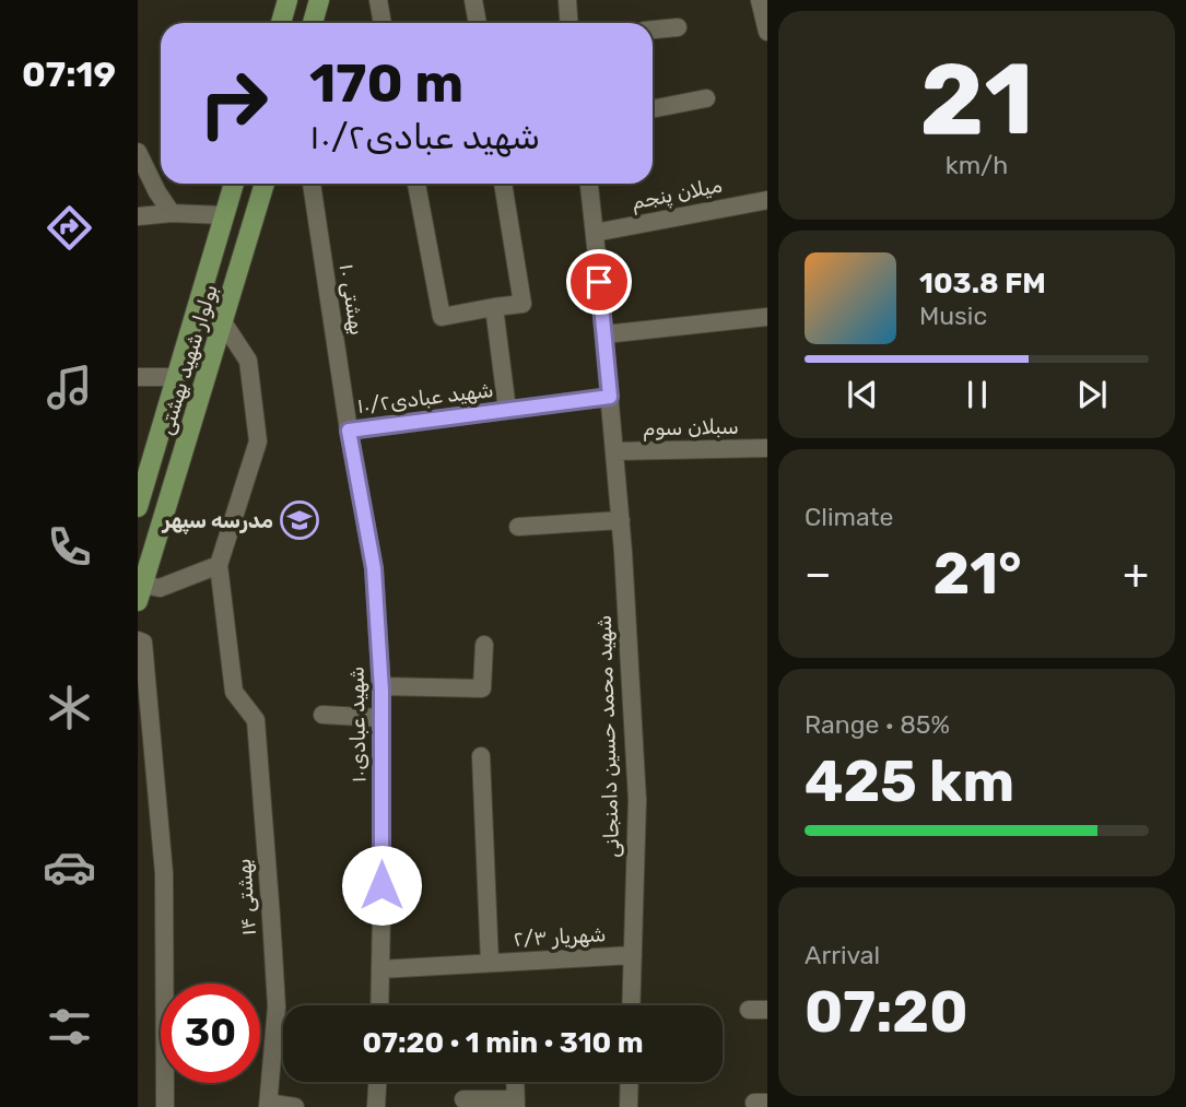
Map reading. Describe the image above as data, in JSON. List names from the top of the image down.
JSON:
{
  "streets": {
    "main road": ["بولوار شهید بهشتی"],
    "street": [
      "میلان پنجم",
      "بهشتی ۱۰",
      "شهید عبادی۱۰/۲",
      "سبلان سوم",
      "شهید عبادی۱۰",
      "شهید محمد حسین دامنجانی",
      "بهشتی ۱۴",
      "شهریار ۲/۳"
    ]
  },
  "crossings": [
    ["میلان پنجم", "شهید محمد حسین دامنجانی"],
    ["بهشتی ۱۰", "شهید عبادی۱۰/۲"],
    ["بهشتی ۱۰", "شهید عبادی۱۰"],
    ["شهید عبادی۱۰/۲", "شهید عبادی۱۰"],
    ["شهید عبادی۱۰/۲", "شهید محمد حسین دامنجانی"],
    ["سبلان سوم", "شهید محمد حسین دامنجانی"],
    ["شهید عبادی۱۰", "شهریار ۲/۳"],
    ["شهید محمد حسین دامنجانی", "شهریار ۲/۳"]
  ],
  "places": {
    "school or university": ["مدرسه سپهر"]
  },
  "page": {
    "tabs": "07:19",
    "tile": [
      ["21", "km/h"],
      "Climate",
      ["Range · 85%", "425 km"],
      ["Arrival", "07:20"]
    ],
    "turn": ["170 m", "شهید عبادی۱۰/۲"],
    "song": ["103.8 FM", "Music"],
    "heat": ["−", "21°", "+"],
    "limit": "30",
    "trip": "07:20 · 1 min · 310 m"
  }
}
